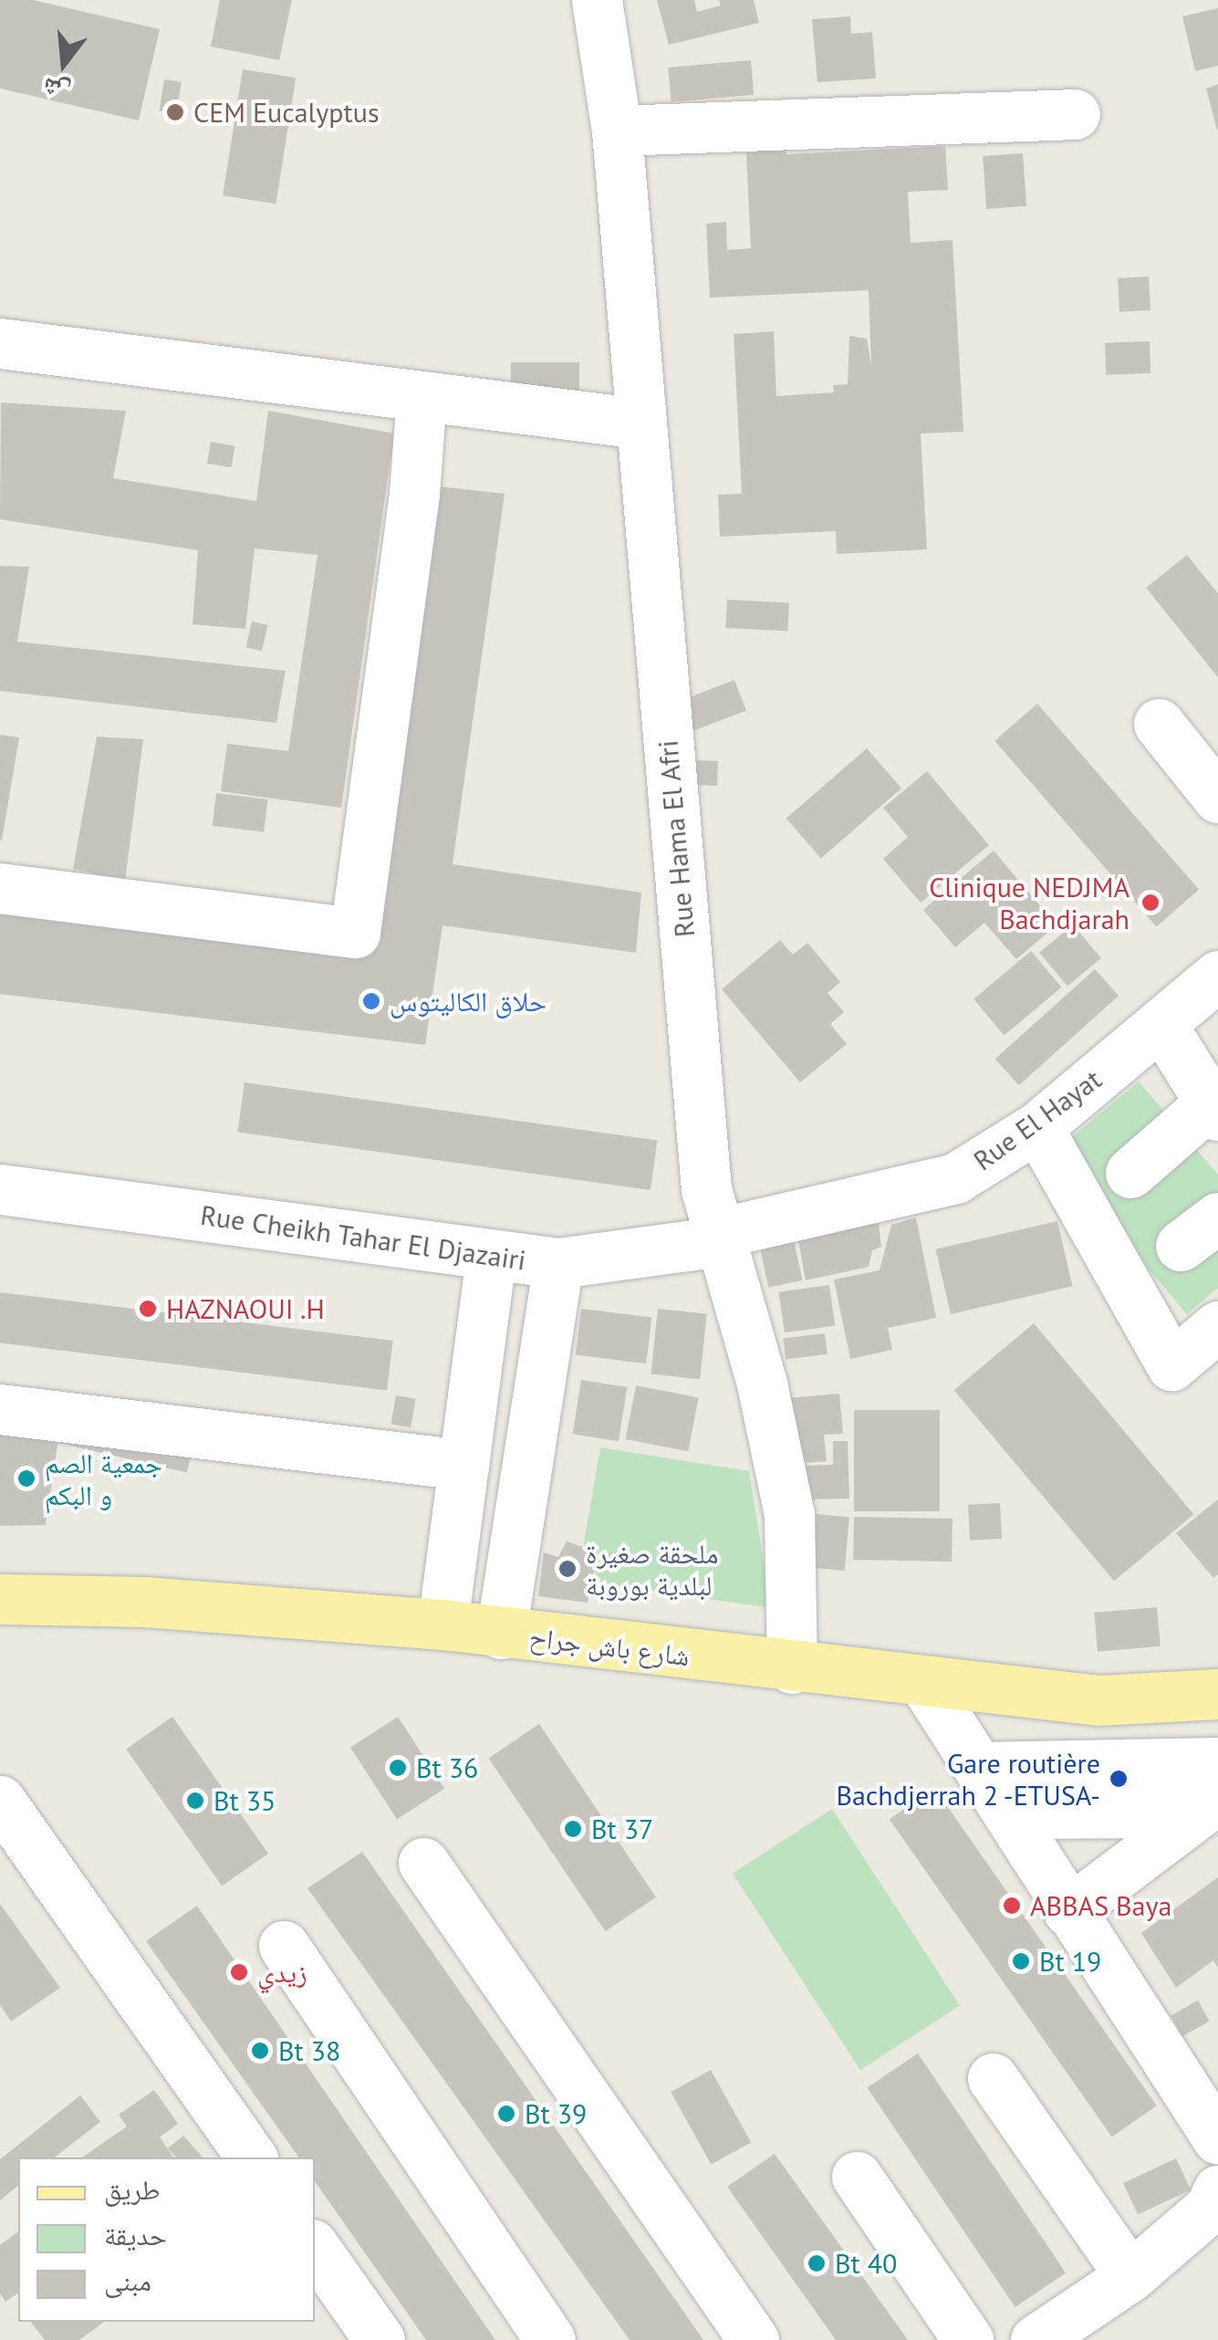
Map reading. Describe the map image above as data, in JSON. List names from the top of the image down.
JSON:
{
  "streets": {
    "main road": ["شارع باش جراح"],
    "street": ["Rue Hama El Afri", "Rue El Hayat", "Rue Cheikh Tahar El Djazairi"]
  },
  "crossings": [
    ["Rue Hama El Afri", "Rue El Hayat"],
    ["Rue Hama El Afri", "Rue Cheikh Tahar El Djazairi"],
    ["Rue Hama El Afri", "شارع باش جراح"],
    ["Rue El Hayat", "Rue Cheikh Tahar El Djazairi"]
  ],
  "places": [
    "CEM Eucalyptus",
    "Clinique NEDJMA Bachdjarah",
    "حلاق الكاليتوس",
    "HAZNAOUI .H",
    "جمعية الصم و البكم",
    "ملحقة صغيرة لبلدية بوروبة",
    "Bt 36",
    "Gare routière Bachdjerrah 2 -ETUSA-",
    "Bt 35",
    "Bt 37",
    "ABBAS Baya",
    "Bt 19",
    "زيدي",
    "Bt 38",
    "Bt 39",
    "Bt 40"
  ],
  "legend": ["طريق", "حديقة", "مبنى"],
  "north": "bottom"
}
